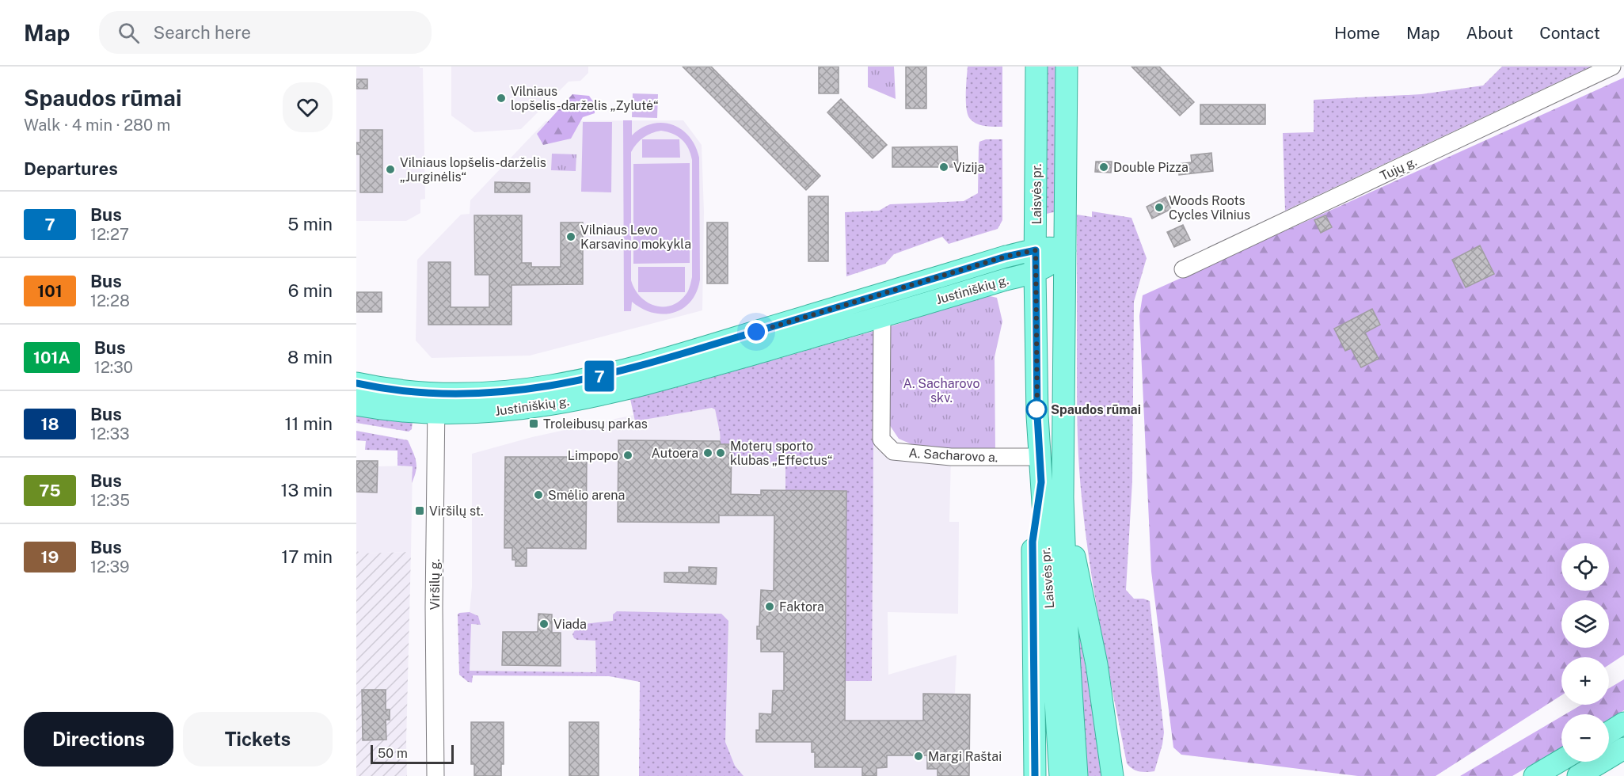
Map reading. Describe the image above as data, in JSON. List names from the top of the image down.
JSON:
{
  "streets": {
    "main road": ["Laisvės pr.", "Justiniškių g."],
    "street": ["Tujų g.", "A. Sacharovo a.", "Viršilų g."]
  },
  "crossings": [
    ["Laisvės pr.", "Justiniškių g."],
    ["Laisvės pr.", "A. Sacharovo a."],
    ["Justiniškių g.", "A. Sacharovo a."],
    ["Justiniškių g.", "Viršilų g."]
  ],
  "parks": ["A. Sacharovo skv."],
  "places": {
    "other": [
      "Vilniaus lopšelis-darželis „Zylutė“",
      "Vizija",
      "Double Pizza",
      "Vilniaus lopšelis-darželis „Jurginėlis“",
      "Woods Roots Cycles Vilnius",
      "Vilniaus Levo Karsavino mokykla",
      "Spaudos rūmai",
      "Autoera",
      "Moterų sporto klubas „Effectus“",
      "Limpopo",
      "Smėlio arena",
      "Faktora",
      "Viada",
      "Margi Raštai"
    ],
    "transit": ["Troleibusų parkas", "Viršilų st."]
  },
  "lines": ["bus line 7"],
  "scale_bar": "50 m",
  "page": {
    "header": "Map",
    "search": "Search here",
    "nav": [
      "Home",
      "Map",
      "About",
      "Contact"
    ],
    "heading": [
      ["Spaudos rūmai", "Walk · 4 min · 280 m"],
      "Departures"
    ],
    "on_map": "7",
    "list": [
      {
        "mark": "7",
        "name": "Bus",
        "note": "12:27",
        "value": "5 min"
      },
      {
        "mark": "101",
        "name": "Bus",
        "note": "12:28",
        "value": "6 min"
      },
      {
        "mark": "101A",
        "name": "Bus",
        "note": "12:30",
        "value": "8 min"
      },
      {
        "mark": "18",
        "name": "Bus",
        "note": "12:33",
        "value": "11 min"
      },
      {
        "mark": "75",
        "name": "Bus",
        "note": "12:35",
        "value": "13 min"
      },
      {
        "mark": "19",
        "name": "Bus",
        "note": "12:39",
        "value": "17 min"
      }
    ],
    "map_buttons": ["+", "−"],
    "buttons": ["Directions", "Tickets"],
    "scale": "50 m"
  }
}
